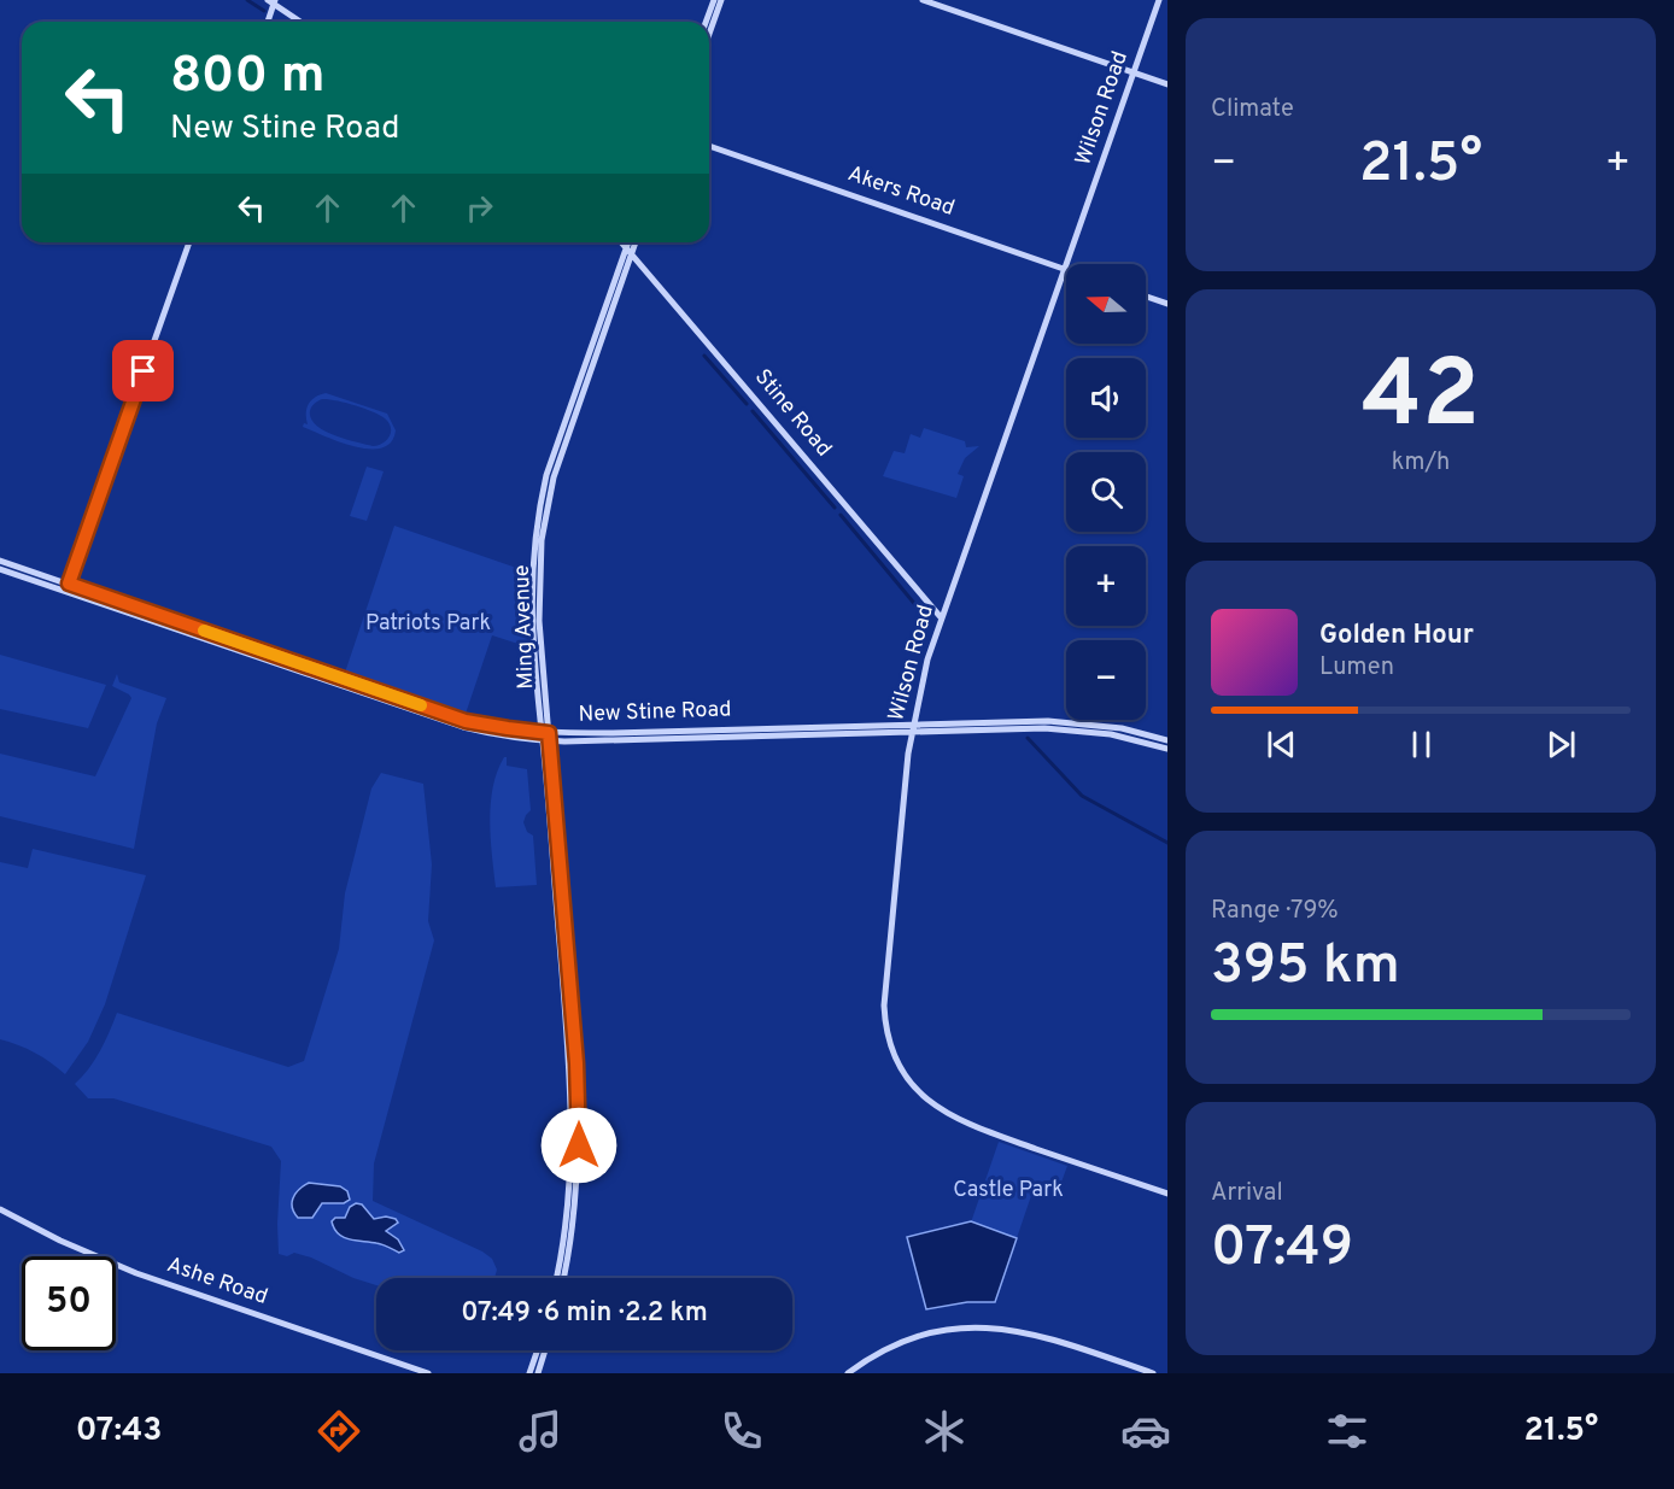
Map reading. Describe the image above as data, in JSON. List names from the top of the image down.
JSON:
{
  "streets": {
    "main road": [
      "Wilson Road",
      "Akers Road",
      "Stine Road",
      "Ming Avenue",
      "New Stine Road",
      "Ashe Road"
    ]
  },
  "crossings": [
    ["Wilson Road", "Akers Road"],
    ["Wilson Road", "Stine Road"],
    ["Wilson Road", "New Stine Road"],
    ["Stine Road", "Ming Avenue"],
    ["Ming Avenue", "New Stine Road"]
  ],
  "parks": ["Patriots Park", "Castle Park"],
  "north": "left",
  "page": {
    "tile": [
      "Climate",
      ["42", "km/h"],
      ["Range · 79%", "395 km"],
      ["Arrival", "07:49"]
    ],
    "turn": ["800 m", "New Stine Road"],
    "heat": ["−", "21.5°", "+"],
    "map_buttons": ["+", "−"],
    "song": ["Golden Hour", "Lumen"],
    "limit": "50",
    "trip": "07:49 · 6 min · 2.2 km",
    "tabs": ["07:43", "21.5°"]
  }
}
